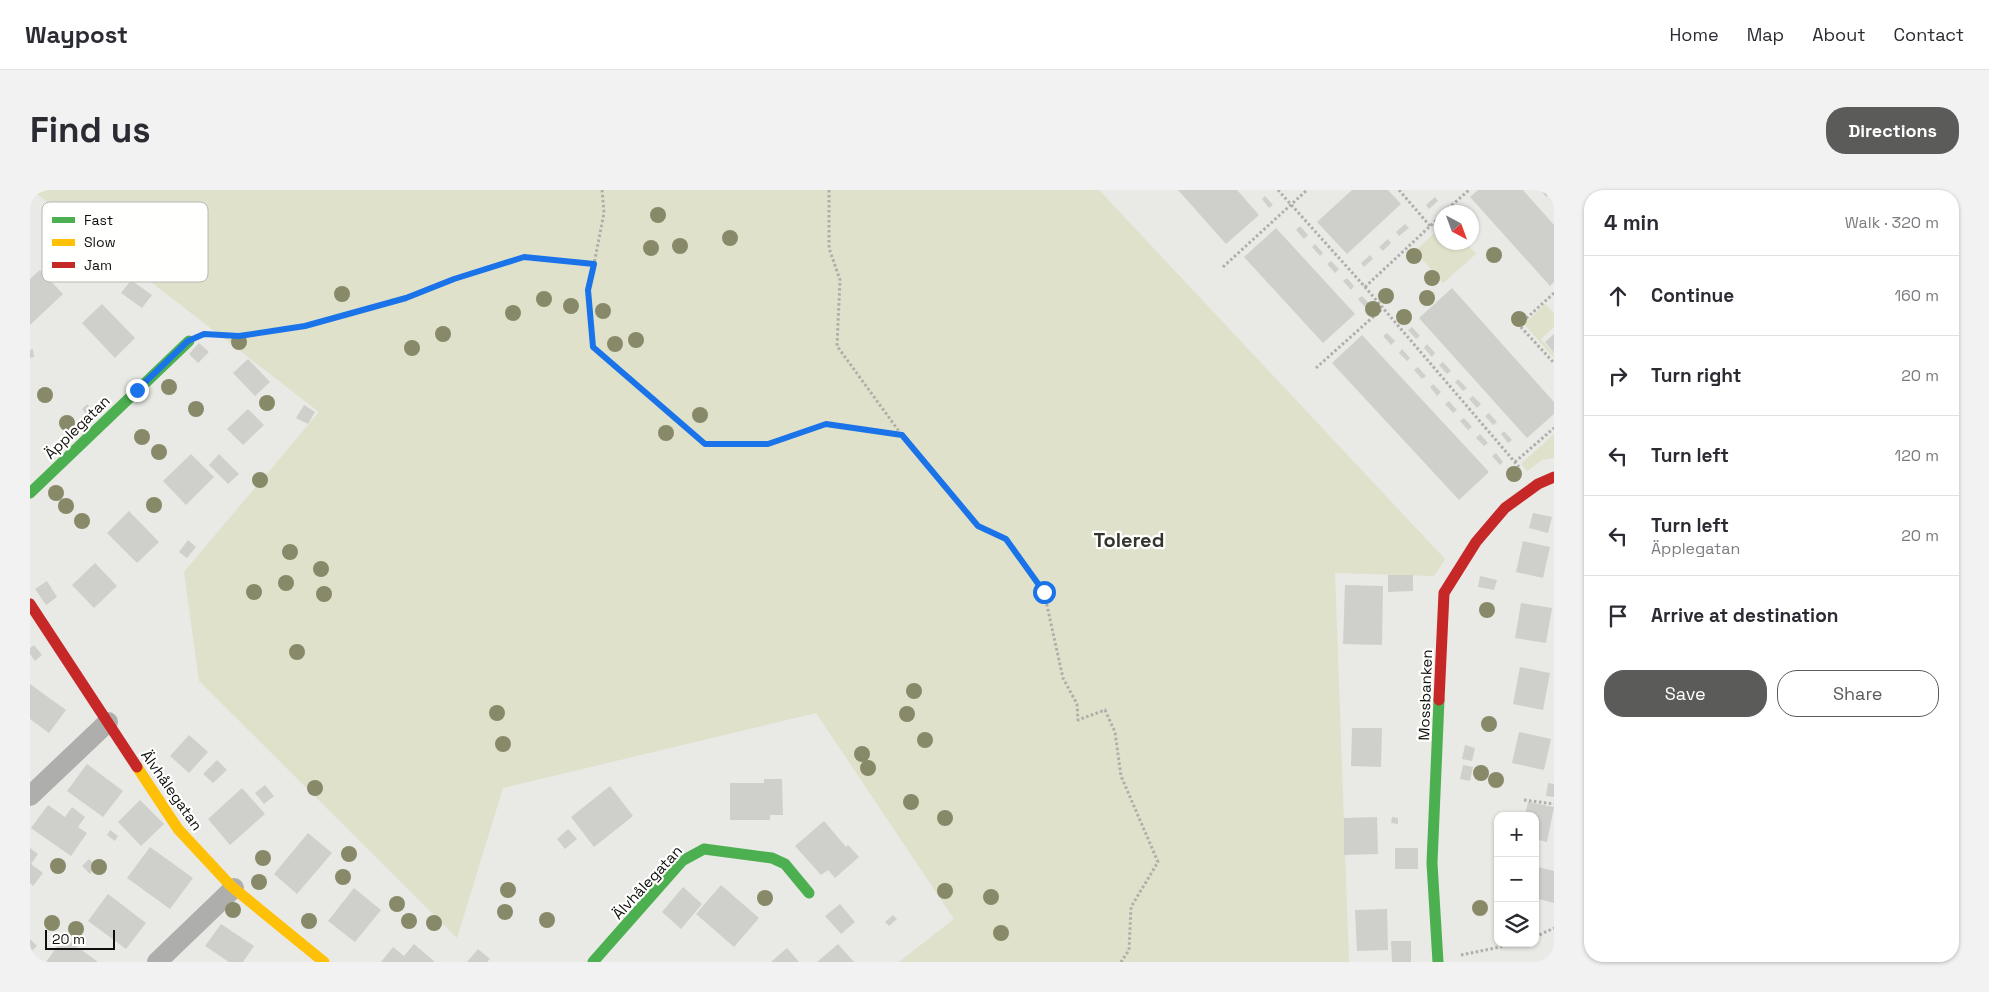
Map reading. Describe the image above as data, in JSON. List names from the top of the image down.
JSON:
{
  "streets": {
    "street": ["Äpplegatan", "Mossbanken", "Älvhålegatan"]
  },
  "districts": ["Tolered"],
  "legend": ["Fast", "Slow", "Jam"],
  "scale_bar": "20 m",
  "north": "bottom right",
  "page": {
    "header": "Waypost",
    "nav": [
      "Home",
      "Map",
      "About",
      "Contact"
    ],
    "buttons": [
      "Directions",
      ["Save", "Share"]
    ],
    "title": "Find us",
    "heading": ["4 min", "Walk · 320 m"],
    "list": [
      ["Continue", "160 m"],
      ["Turn right", "20 m"],
      ["Turn left", "120 m"],
      ["Turn left", "Äpplegatan", "20 m"],
      "Arrive at destination"
    ],
    "map_buttons": ["+", "−"],
    "scale": "20 m"
  }
}
